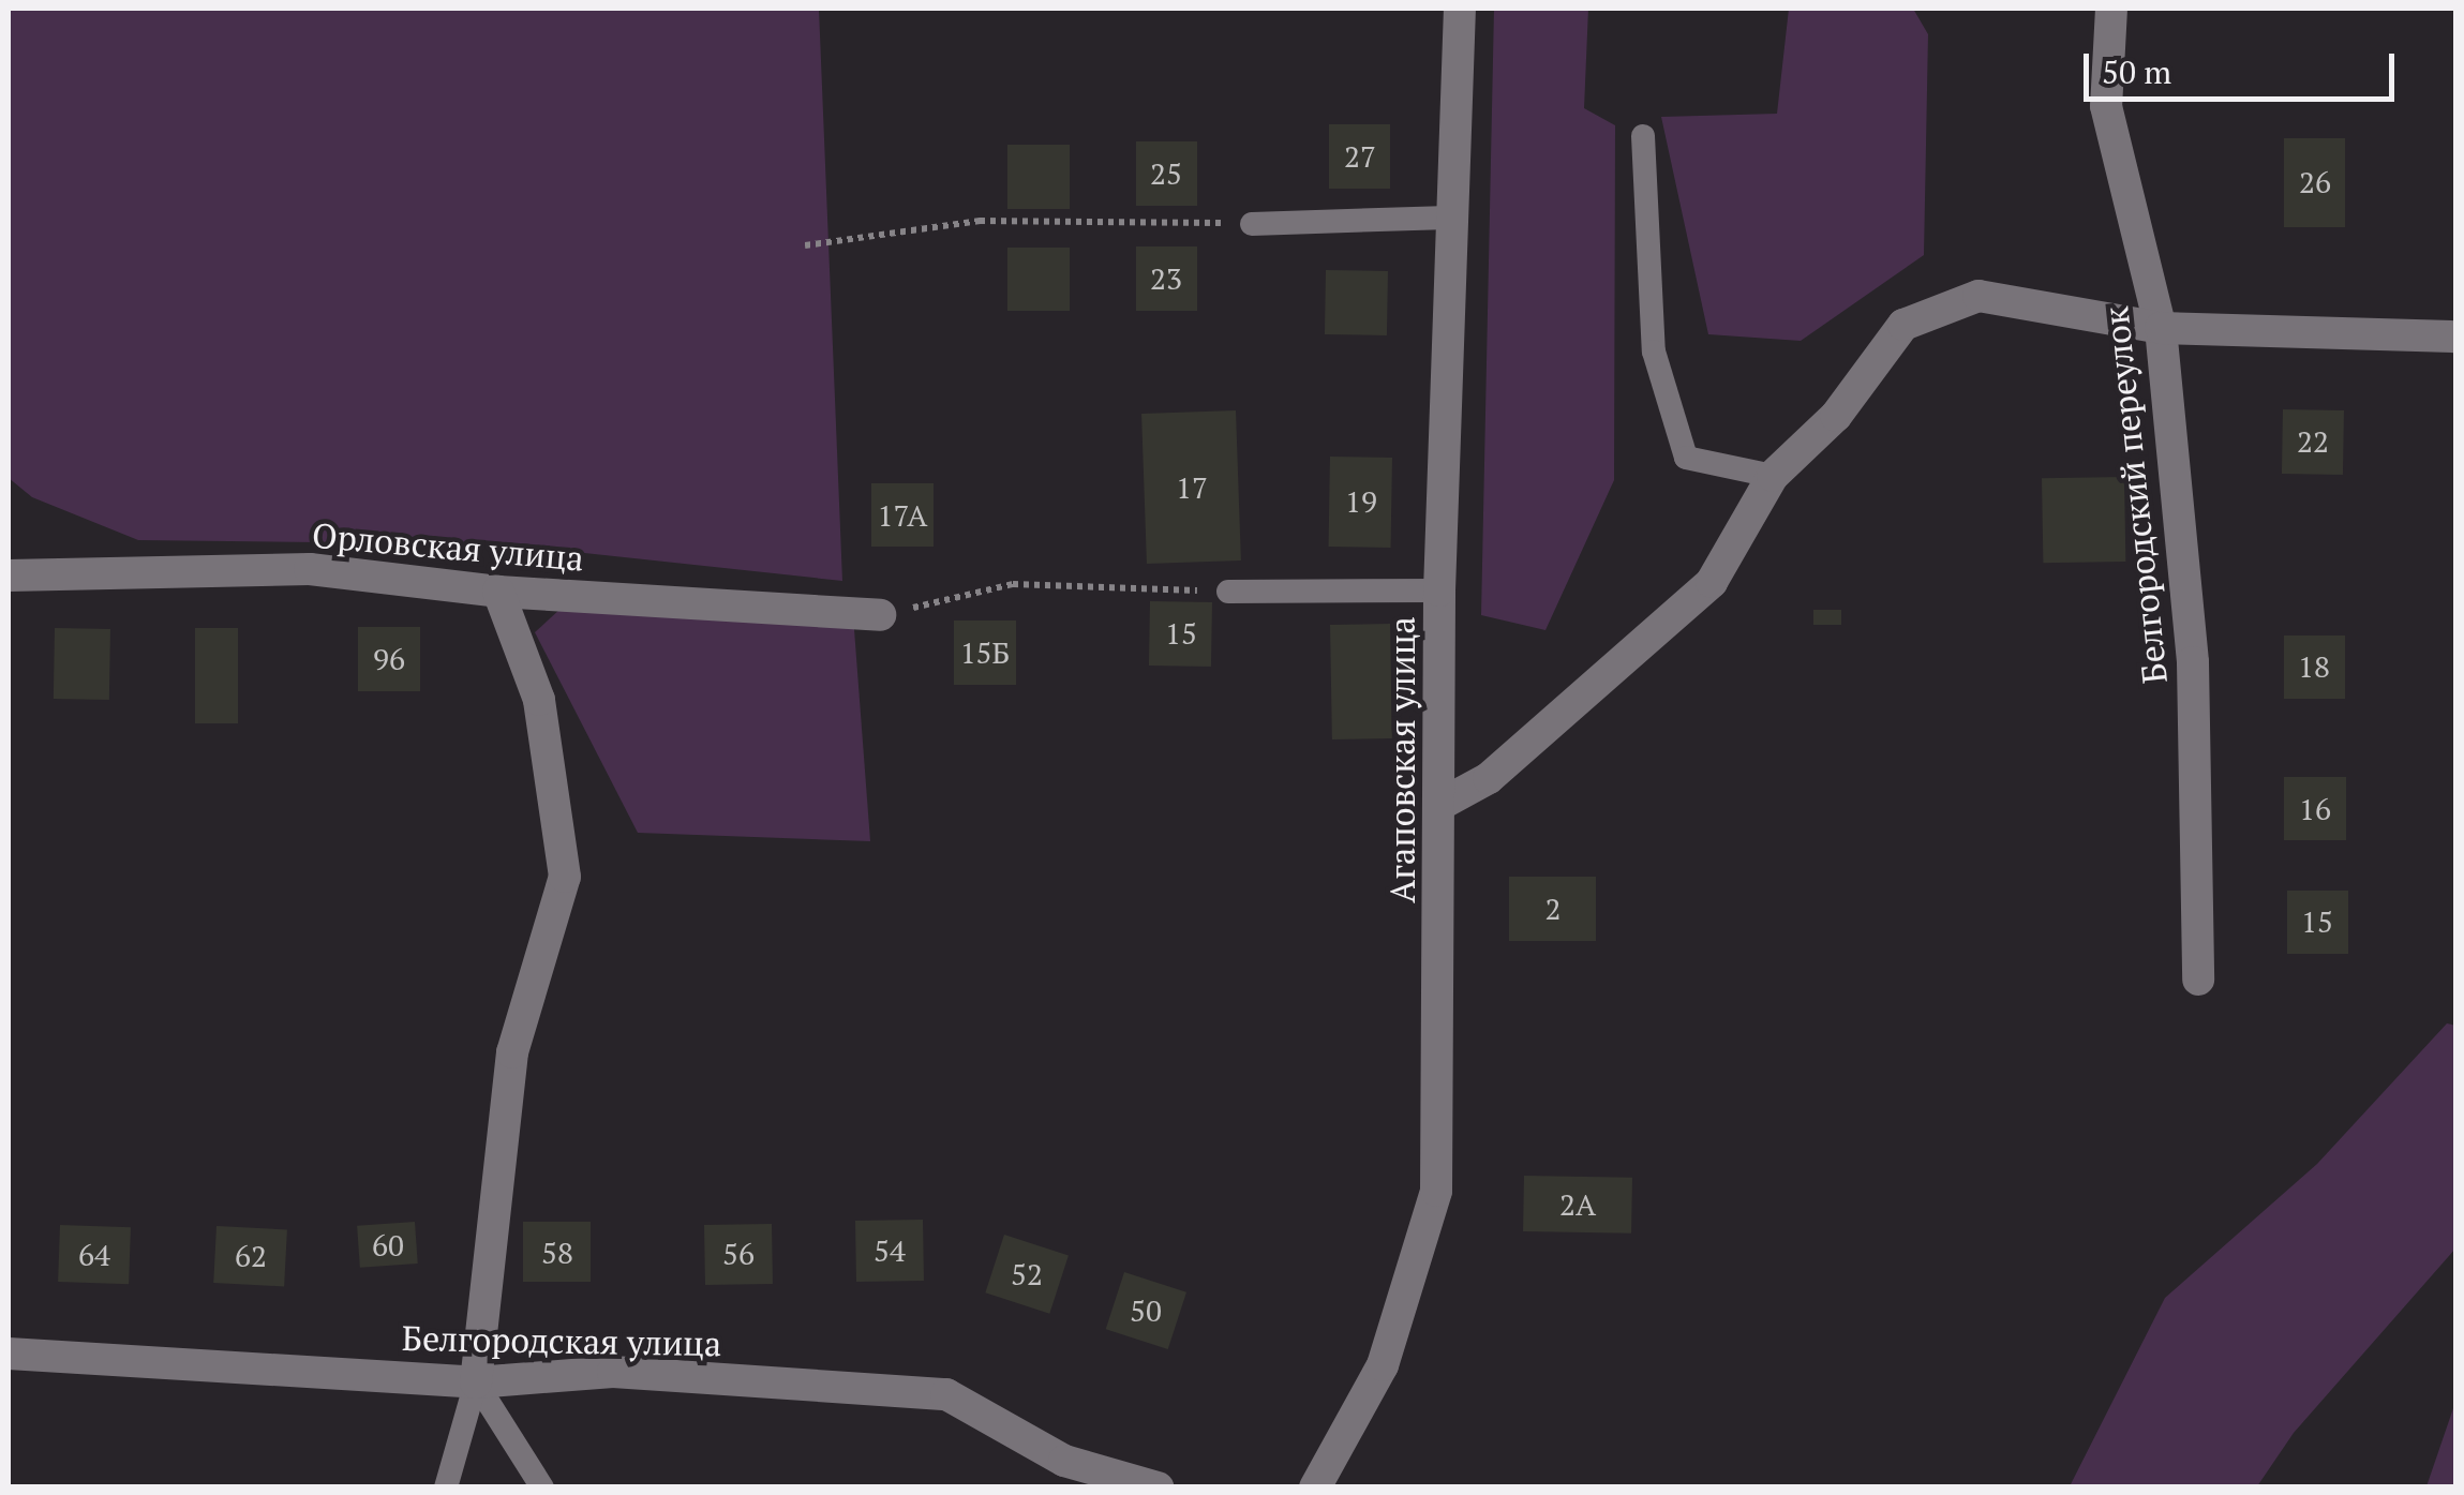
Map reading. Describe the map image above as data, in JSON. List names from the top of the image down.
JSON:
{
  "streets": {
    "street": [
      "Белгородский переулок",
      "Орловская улица",
      "Агаповская улица",
      "Белгородская улица"
    ]
  },
  "house_numbers": [
    "27",
    "25",
    "26",
    "23",
    "22",
    "17",
    "19",
    "17А",
    "15",
    "15Б",
    "96",
    "18",
    "16",
    "2",
    "15",
    "2А",
    "60",
    "54",
    "58",
    "56",
    "64",
    "62",
    "52",
    "50"
  ],
  "scale_bar": "50 m"
}
